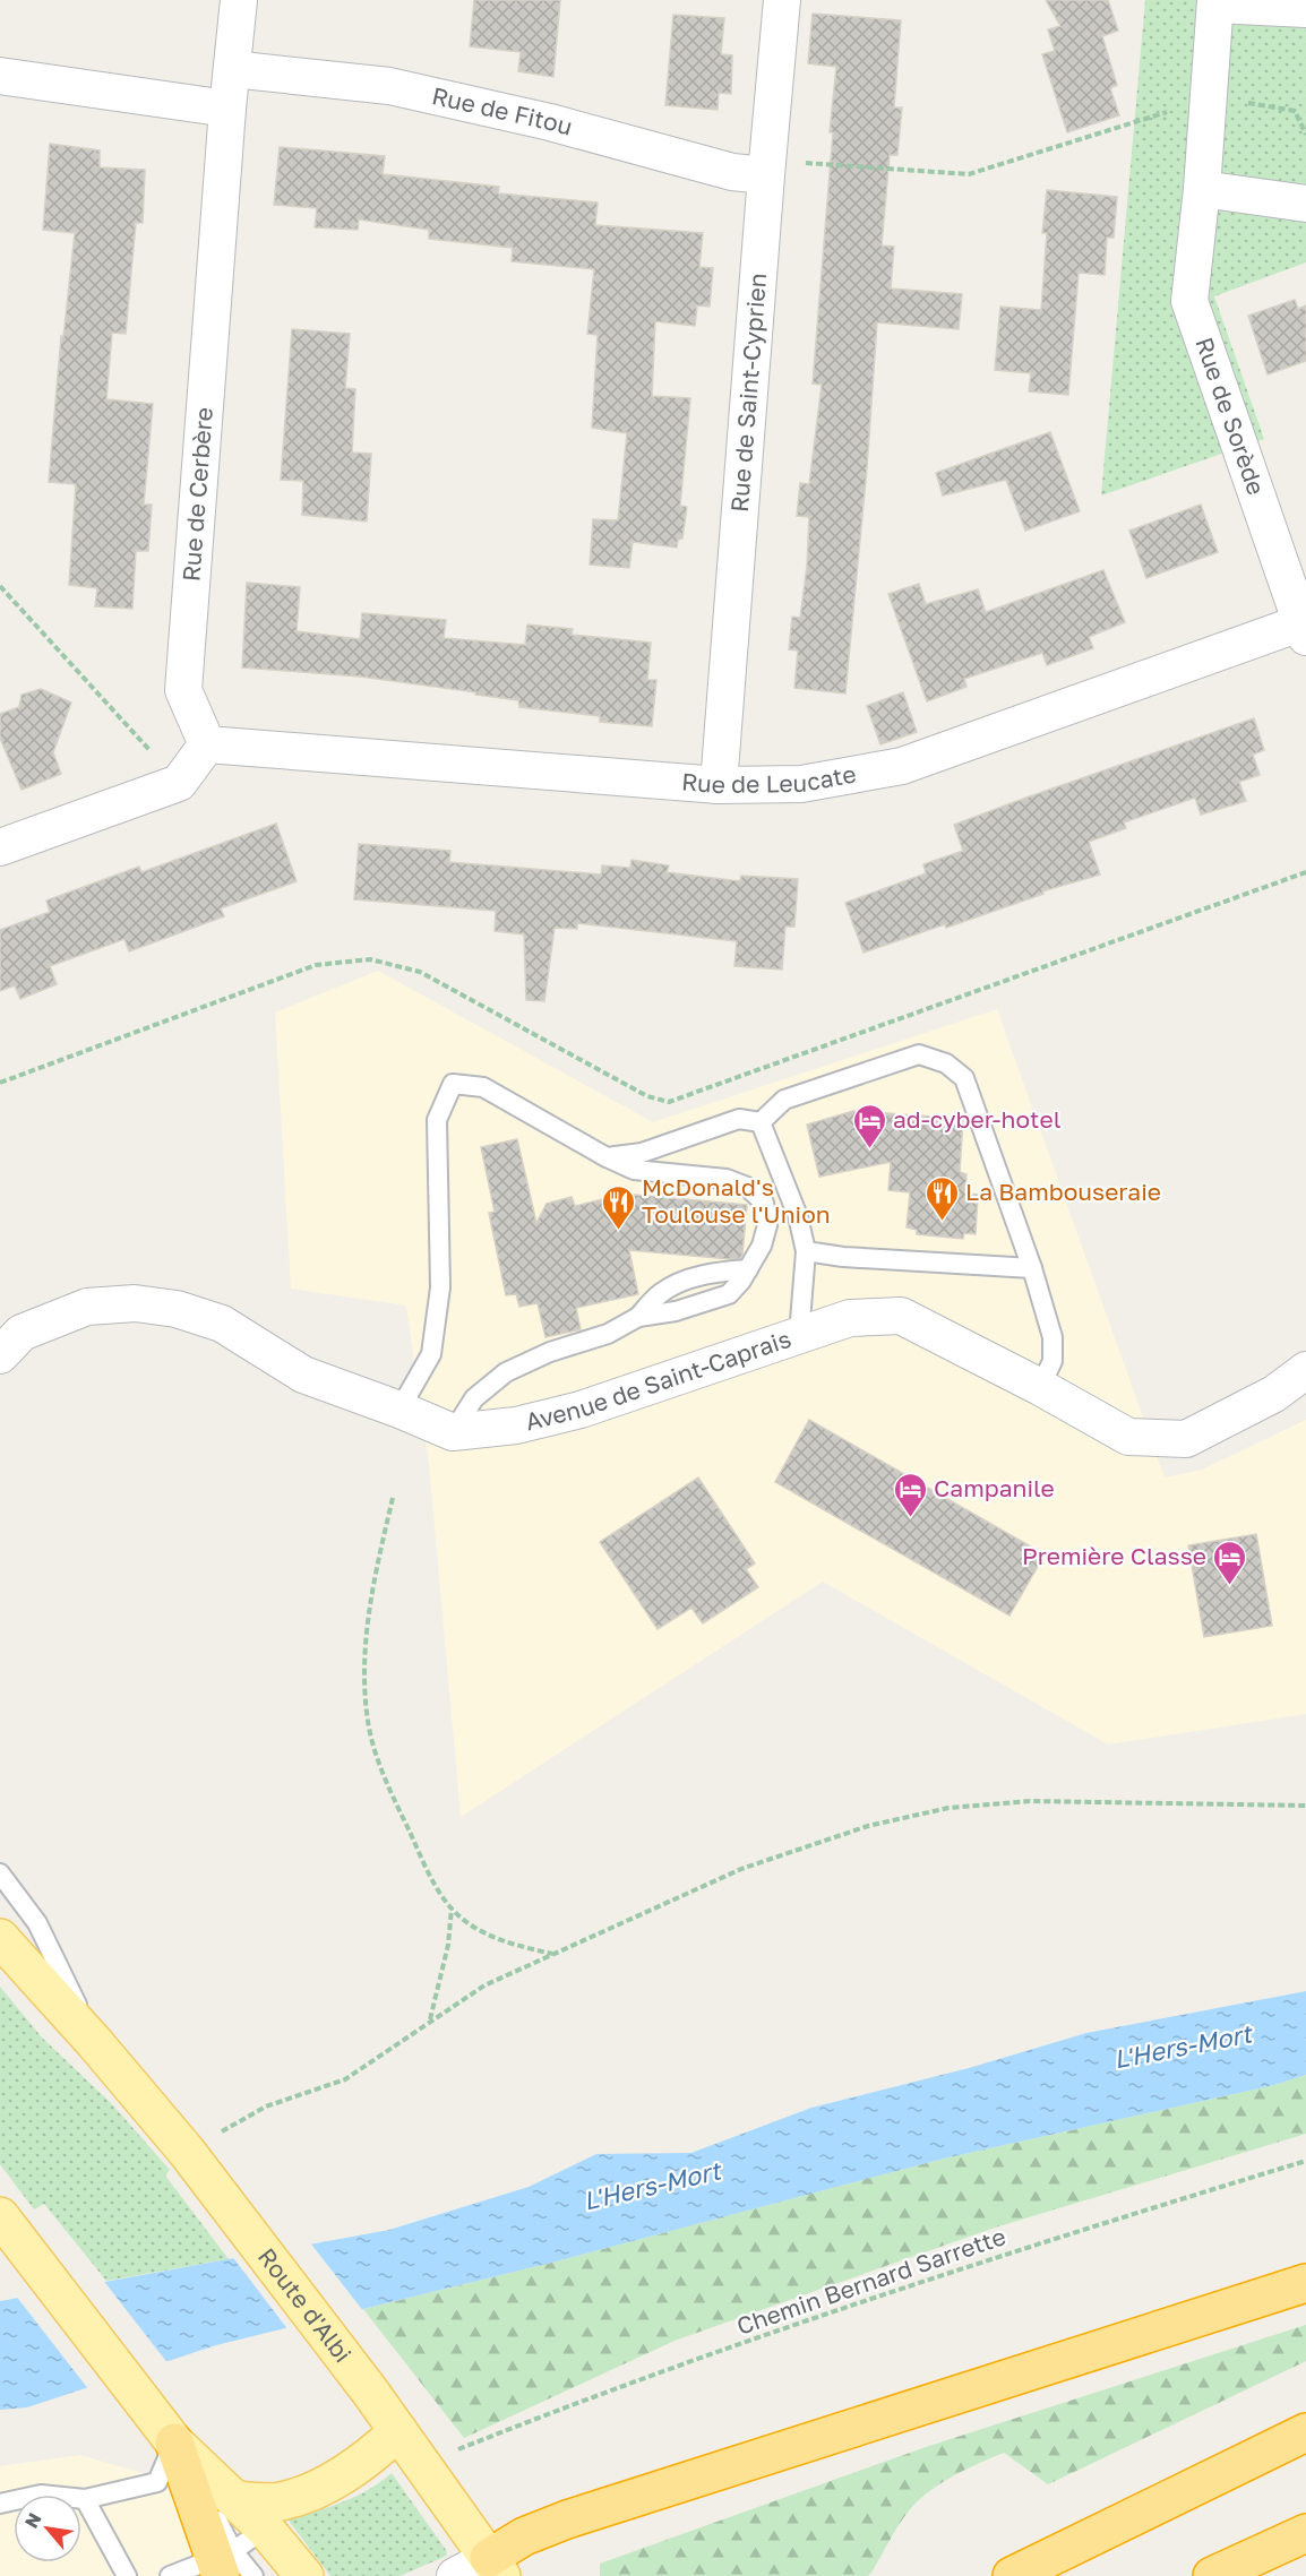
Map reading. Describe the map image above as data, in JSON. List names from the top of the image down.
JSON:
{
  "streets": {
    "main road": ["Route d'Albi"],
    "street": [
      "Rue de Fitou",
      "Rue de Saint-Cyprien",
      "Rue de Sorède",
      "Rue de Cerbère",
      "Rue de Leucate",
      "Avenue de Saint-Caprais"
    ],
    "path": ["Chemin Bernard Sarrette"]
  },
  "crossings": [
    ["Rue de Fitou", "Rue de Saint-Cyprien"],
    ["Rue de Fitou", "Rue de Cerbère"],
    ["Rue de Saint-Cyprien", "Rue de Leucate"],
    ["Rue de Sorède", "Rue de Leucate"],
    ["Rue de Cerbère", "Rue de Leucate"]
  ],
  "water": ["L'Hers-Mort"],
  "places": {
    "hotel": ["ad-cyber-hotel", "Campanile", "Première Classe"],
    "restaurant": ["La Bambouseraie", "McDonald's Toulouse l'Union"]
  },
  "north": "top left"
}
